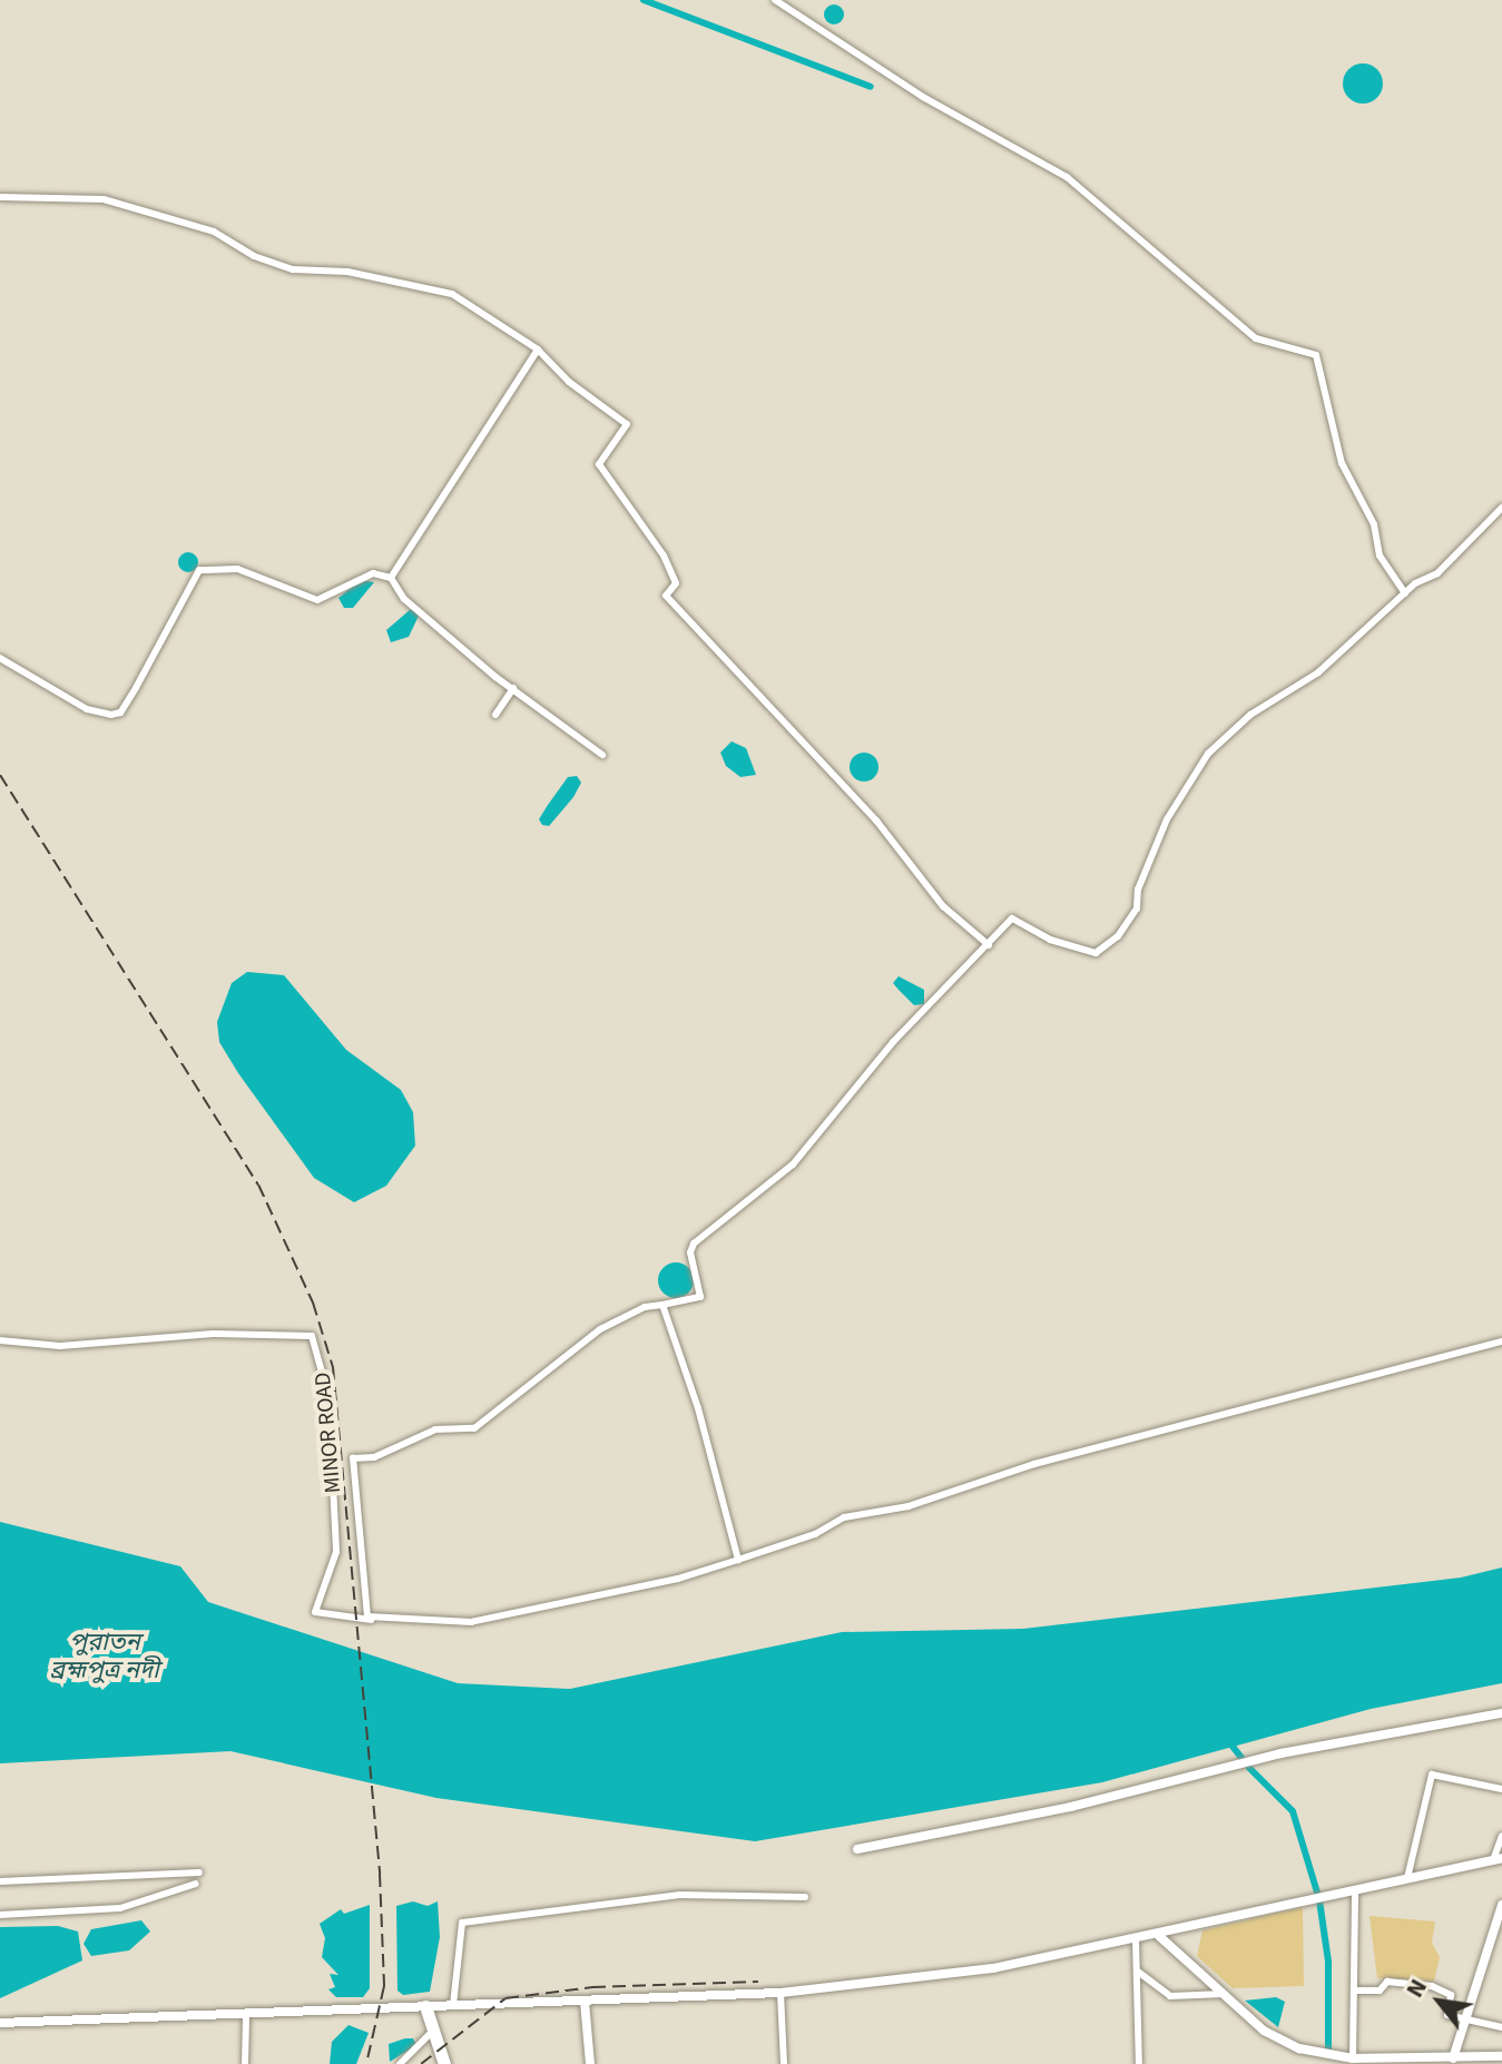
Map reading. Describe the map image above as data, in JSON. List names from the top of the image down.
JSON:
{
  "streets": {
    "street": ["MINOR ROAD"]
  },
  "water": ["পুরাতন ব্রহ্মপুত্র নদী"],
  "north": "top left"
}
